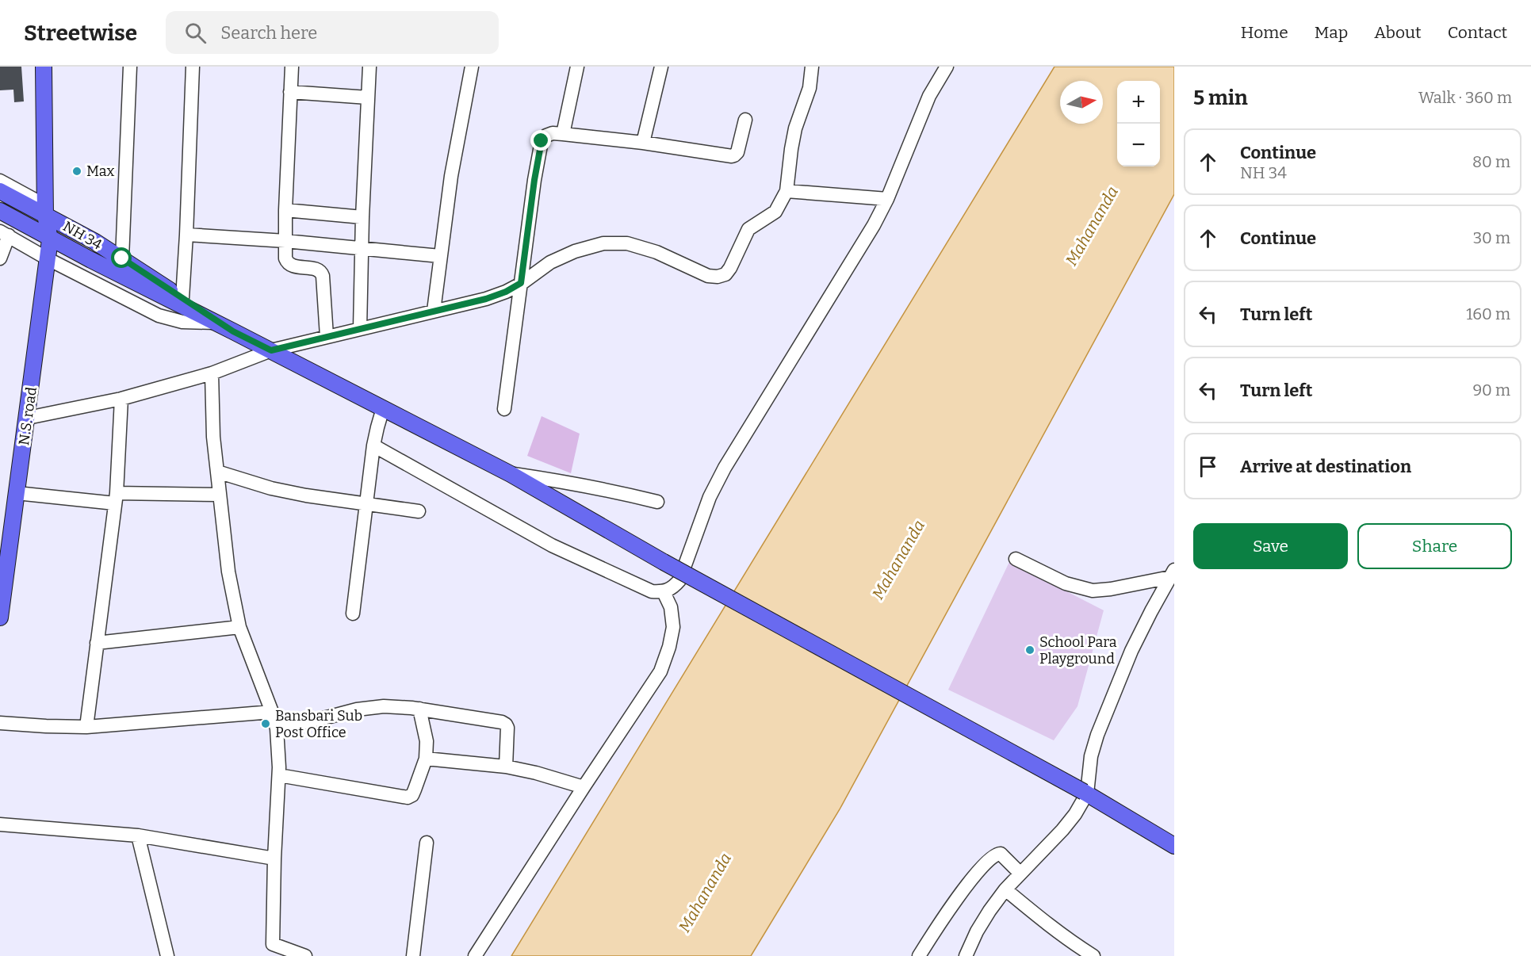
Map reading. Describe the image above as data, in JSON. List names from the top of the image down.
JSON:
{
  "streets": {
    "main road": ["NH 34", "N.S. road"]
  },
  "crossings": [
    ["NH 34", "N.S. road"]
  ],
  "water": ["Mahananda"],
  "places": ["Max", "School Para Playground", "Bansbari Sub Post Office"],
  "north": "right",
  "page": {
    "header": "Streetwise",
    "search": "Search here",
    "nav": [
      "Home",
      "Map",
      "About",
      "Contact"
    ],
    "heading": ["5 min", "Walk · 360 m"],
    "map_buttons": ["+", "−"],
    "list": [
      ["Continue", "NH 34", "80 m"],
      ["Continue", "30 m"],
      ["Turn left", "160 m"],
      ["Turn left", "90 m"],
      "Arrive at destination"
    ],
    "buttons": ["Save", "Share"]
  }
}
